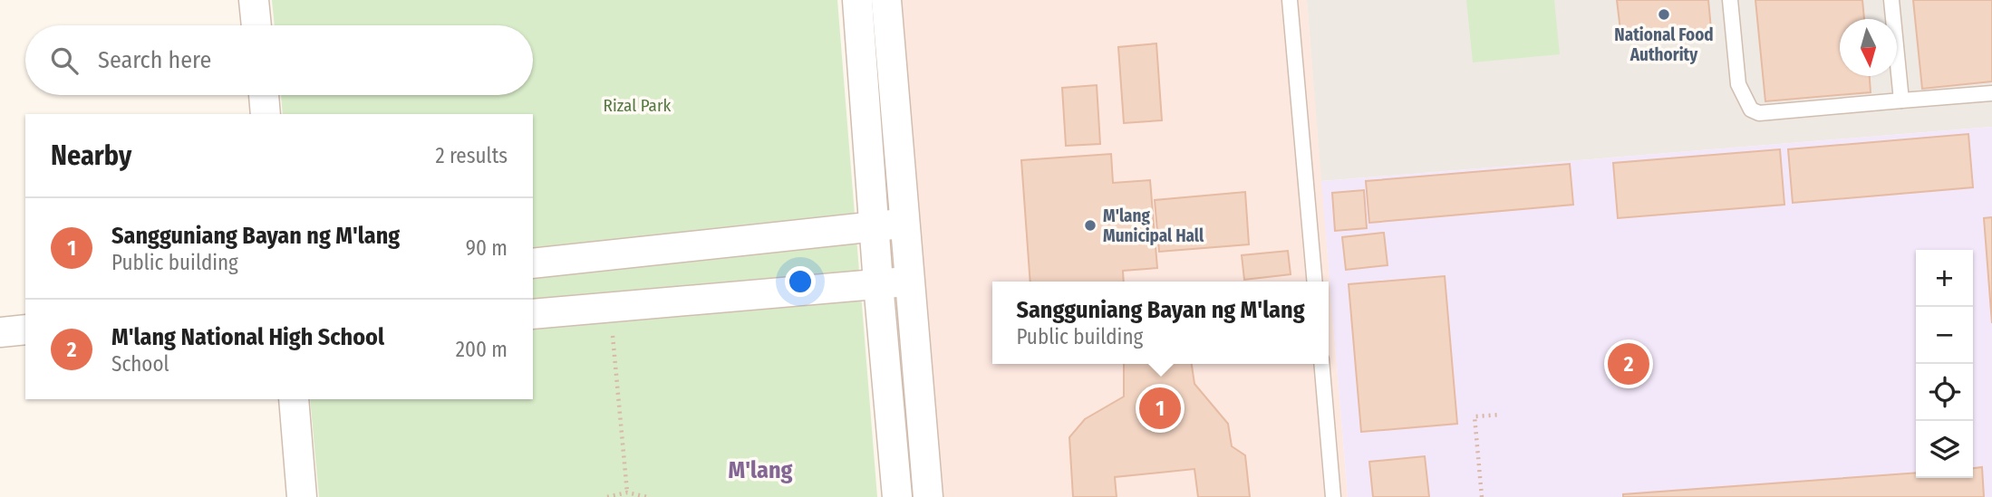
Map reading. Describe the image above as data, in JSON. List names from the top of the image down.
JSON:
{
  "districts": ["M'lang"],
  "parks": ["Rizal Park"],
  "places": ["National Food Authority", "M'lang Municipal Hall"],
  "north": "bottom",
  "page": {
    "search": "Search here",
    "heading": ["Nearby", "2 results"],
    "list": [
      {
        "mark": "1",
        "name": "Sangguniang Bayan ng M'lang",
        "note": "Public building",
        "value": "90 m"
      },
      {
        "mark": "2",
        "name": "M'lang National High School",
        "note": "School",
        "value": "200 m"
      }
    ],
    "map_buttons": ["+", "−"],
    "popup": ["Sangguniang Bayan ng M'lang", "Public building"],
    "pins": ["2", "1"]
  }
}
